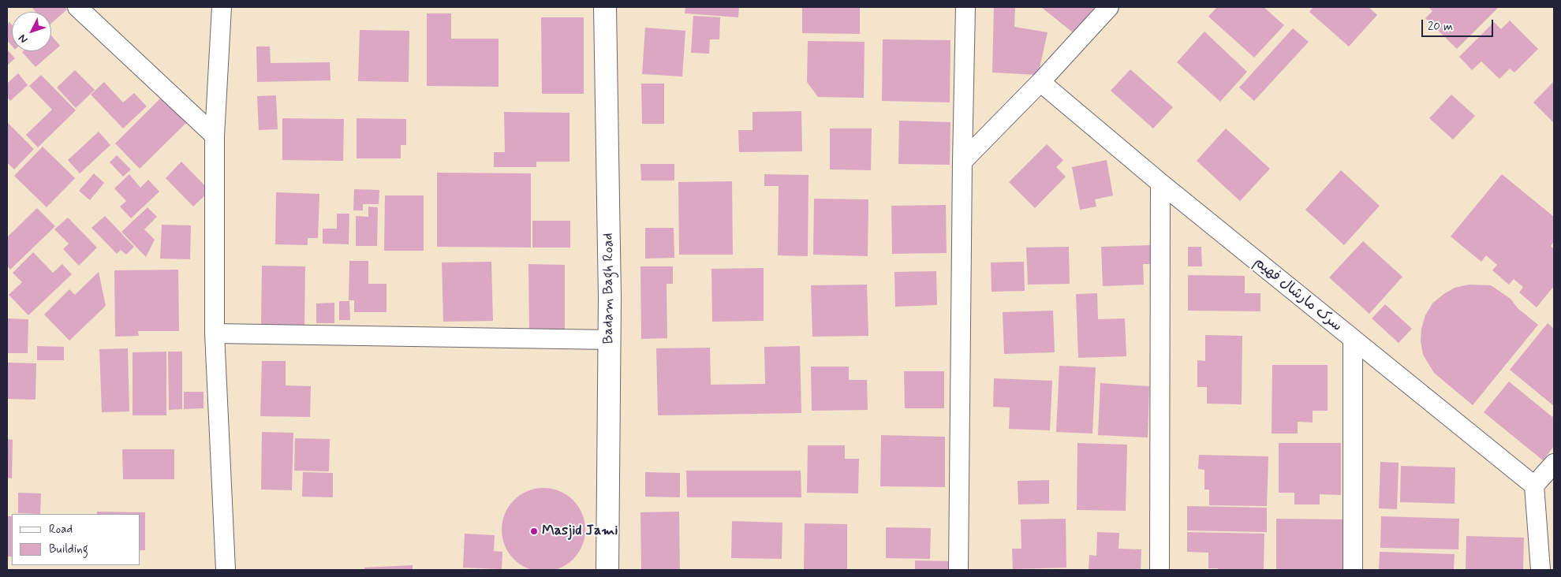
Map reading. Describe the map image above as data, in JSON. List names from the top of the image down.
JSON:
{
  "streets": {
    "main road": ["Badam Bagh Road"],
    "street": ["سرک مارشال فهیم"]
  },
  "places": ["Masjid Jami"],
  "legend": ["Road", "Building"],
  "scale_bar": "20 m",
  "north": "bottom left"
}
